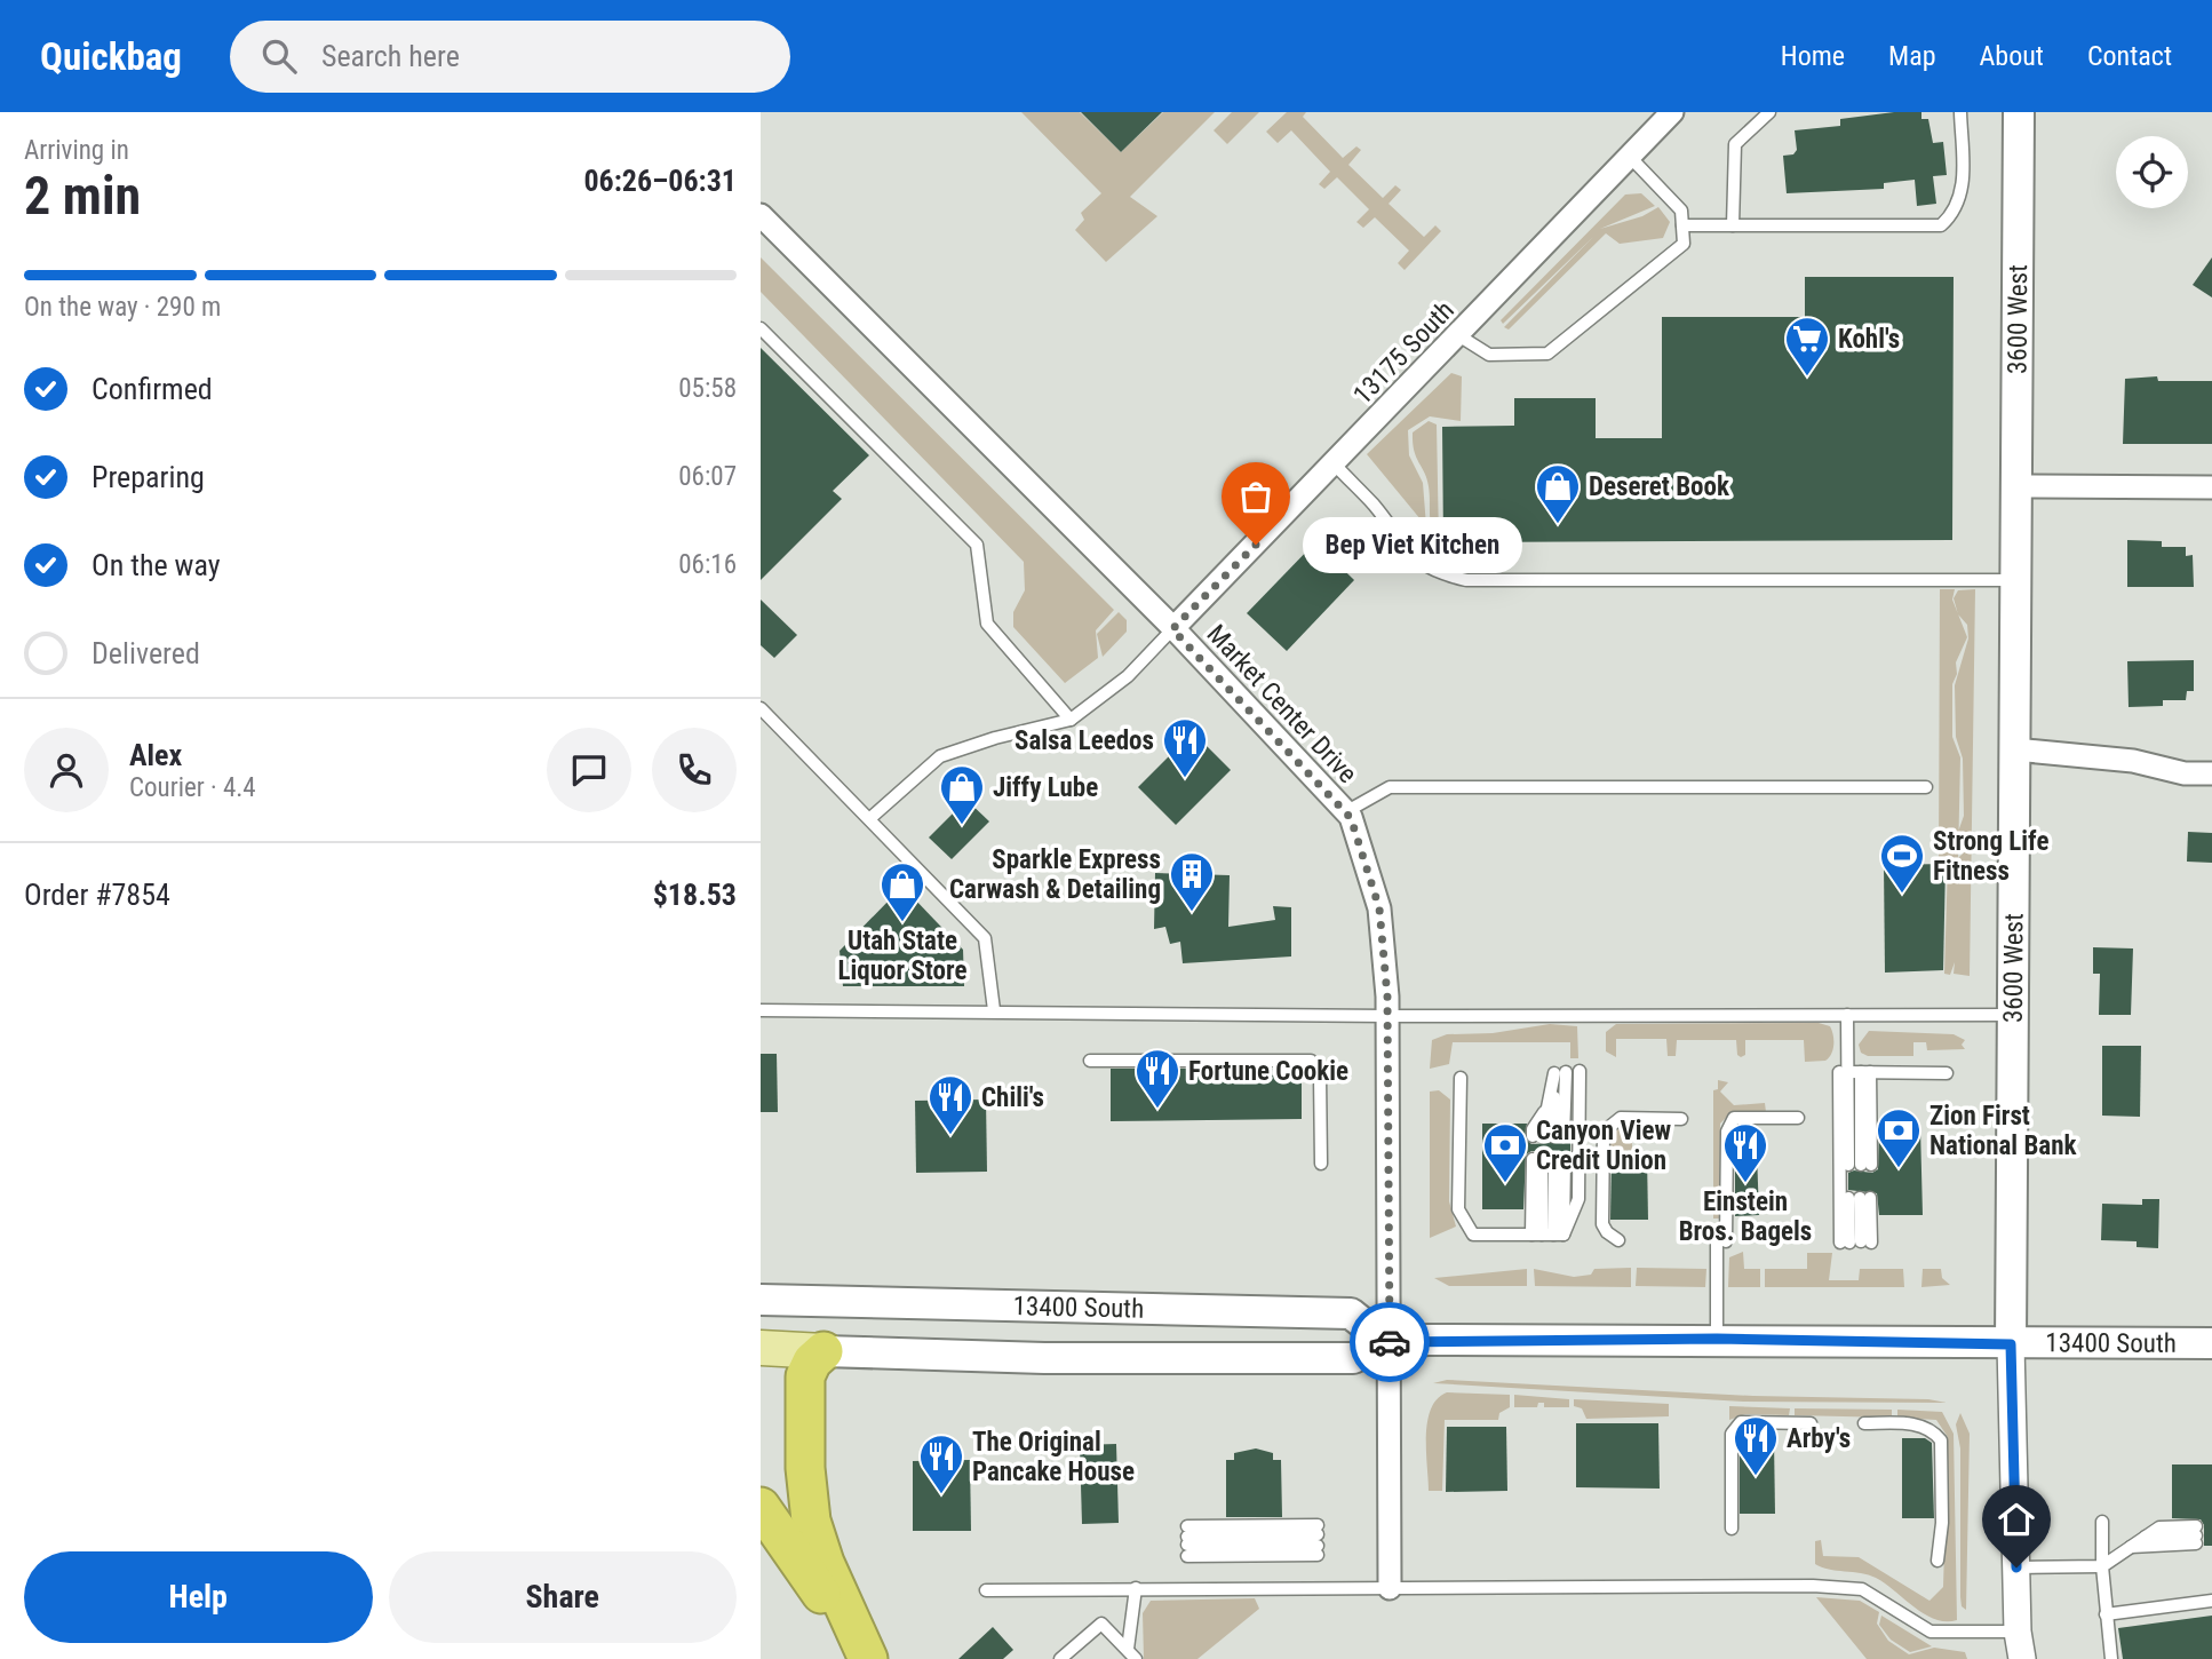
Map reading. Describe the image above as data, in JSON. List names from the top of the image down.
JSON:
{
  "streets": {
    "main road": ["3600 West", "13400 South"],
    "street": ["13175 South", "Market Center Drive"]
  },
  "crossings": [
    ["3600 West", "13400 South"],
    ["13175 South", "Market Center Drive"],
    ["Market Center Drive", "13400 South"]
  ],
  "places": {
    "supermarket": ["Kohl's"],
    "shop": ["Deseret Book", "Jiffy Lube", "Utah State Liquor Store"],
    "other": ["Bep Viet Kitchen"],
    "restaurant": [
      "Salsa Leedos",
      "Fortune Cookie",
      "Chili's",
      "Einstein Bros. Bagels",
      "Arby's",
      "The Original Pancake House"
    ],
    "sports": ["Strong Life Fitness"],
    "building": ["Sparkle Express Carwash & Detailing"],
    "bank": ["Zion First National Bank", "Canyon View Credit Union"]
  },
  "page": {
    "header": "Quickbag",
    "search": "Search here",
    "nav": [
      "Home",
      "Map",
      "About",
      "Contact"
    ],
    "heading": ["2 min", "Arriving in", "06:26–06:31"],
    "panel": [
      "Alex",
      "Courier · 4.4",
      "Order #7854",
      "$18.53"
    ],
    "bar": "On the way · 290 m",
    "list": [
      ["Confirmed", "05:58"],
      ["Preparing", "06:07"],
      ["On the way", "06:16"],
      "Delivered"
    ],
    "bubble": "Bep Viet Kitchen",
    "buttons": ["Help", "Share"]
  }
}
